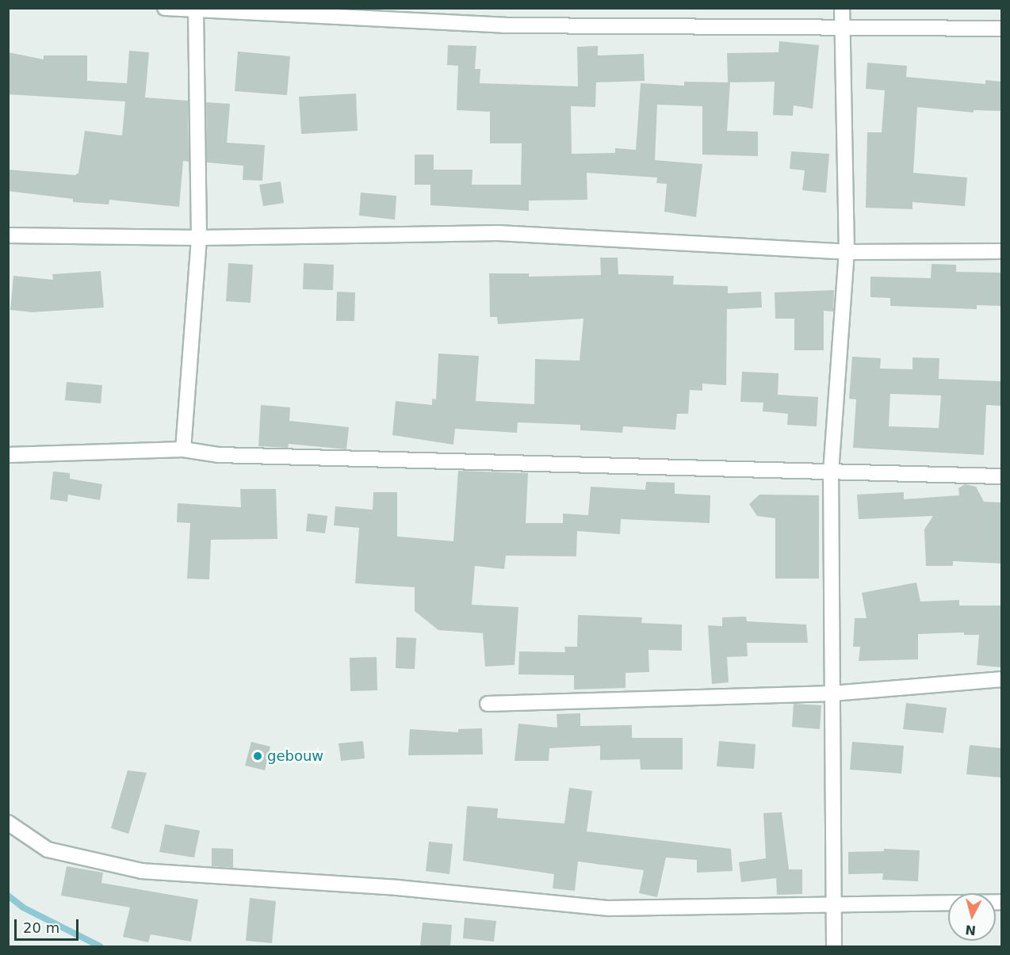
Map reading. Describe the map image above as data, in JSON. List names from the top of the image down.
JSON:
{
  "places": ["gebouw"],
  "scale_bar": "20 m",
  "north": "bottom"
}
